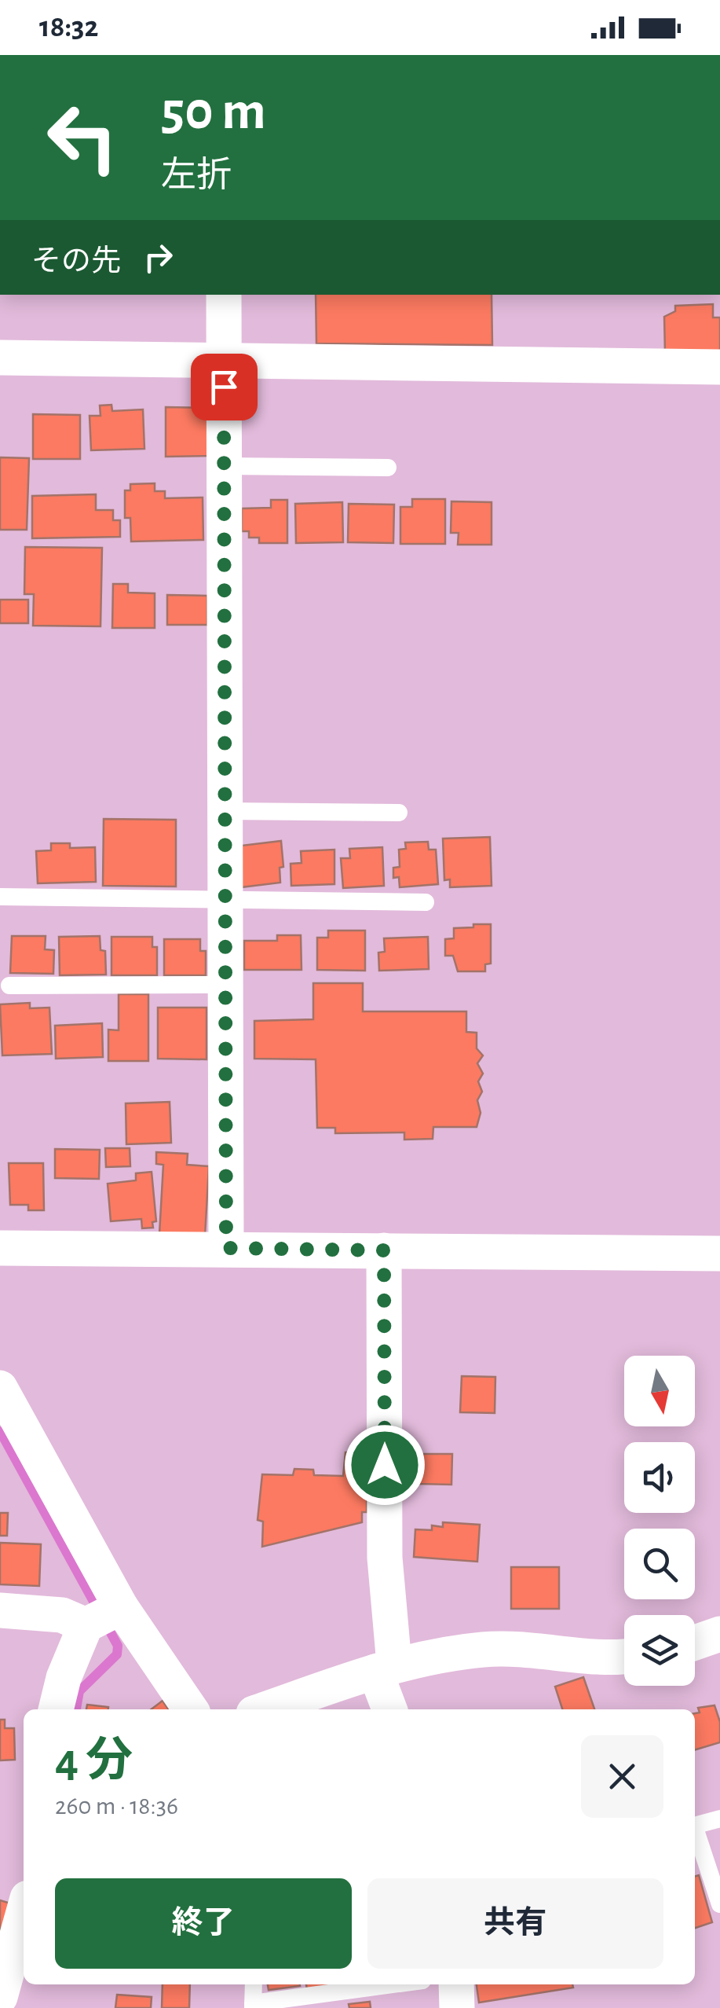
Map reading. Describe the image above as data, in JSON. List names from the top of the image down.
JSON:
{
  "north": "bottom",
  "page": {
    "status": "18:32",
    "turn": ["50 m", "左折"],
    "then": "その先",
    "heading": ["4 分", "260 m · 18:36"],
    "buttons": ["終了", "共有"]
  }
}
